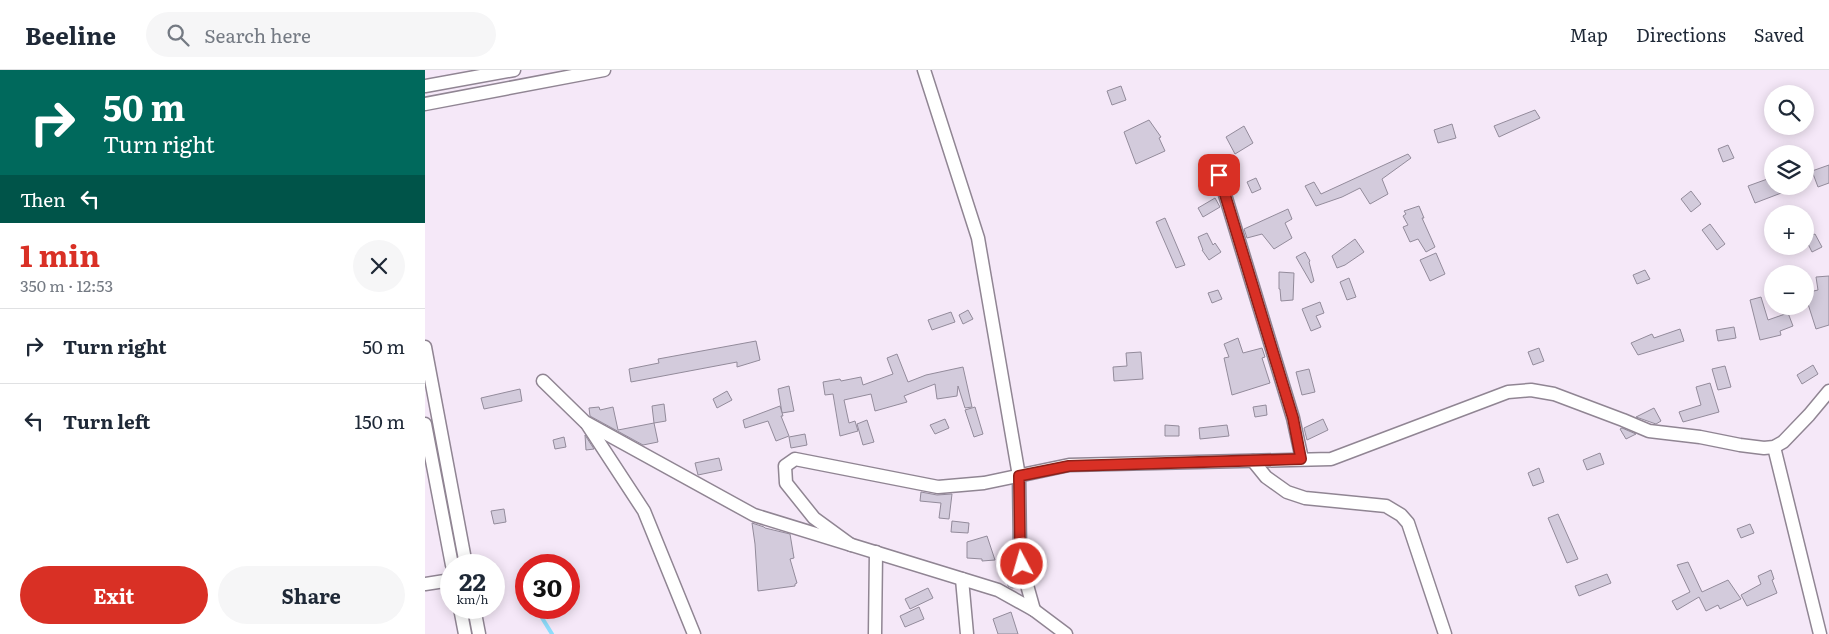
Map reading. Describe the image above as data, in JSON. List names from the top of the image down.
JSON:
{
  "page": {
    "header": "Beeline",
    "search": "Search here",
    "nav": ["Map", "Directions", "Saved"],
    "turn": ["50 m", "Turn right"],
    "map_buttons": ["+", "−"],
    "then": "Then",
    "heading": ["1 min", "350 m · 12:53"],
    "list": [
      {
        "name": "Turn right",
        "value": "50 m"
      },
      {
        "name": "Turn left",
        "value": "150 m"
      }
    ],
    "speed": "22 km/h",
    "limit": "30",
    "buttons": ["Exit", "Share"]
  }
}
